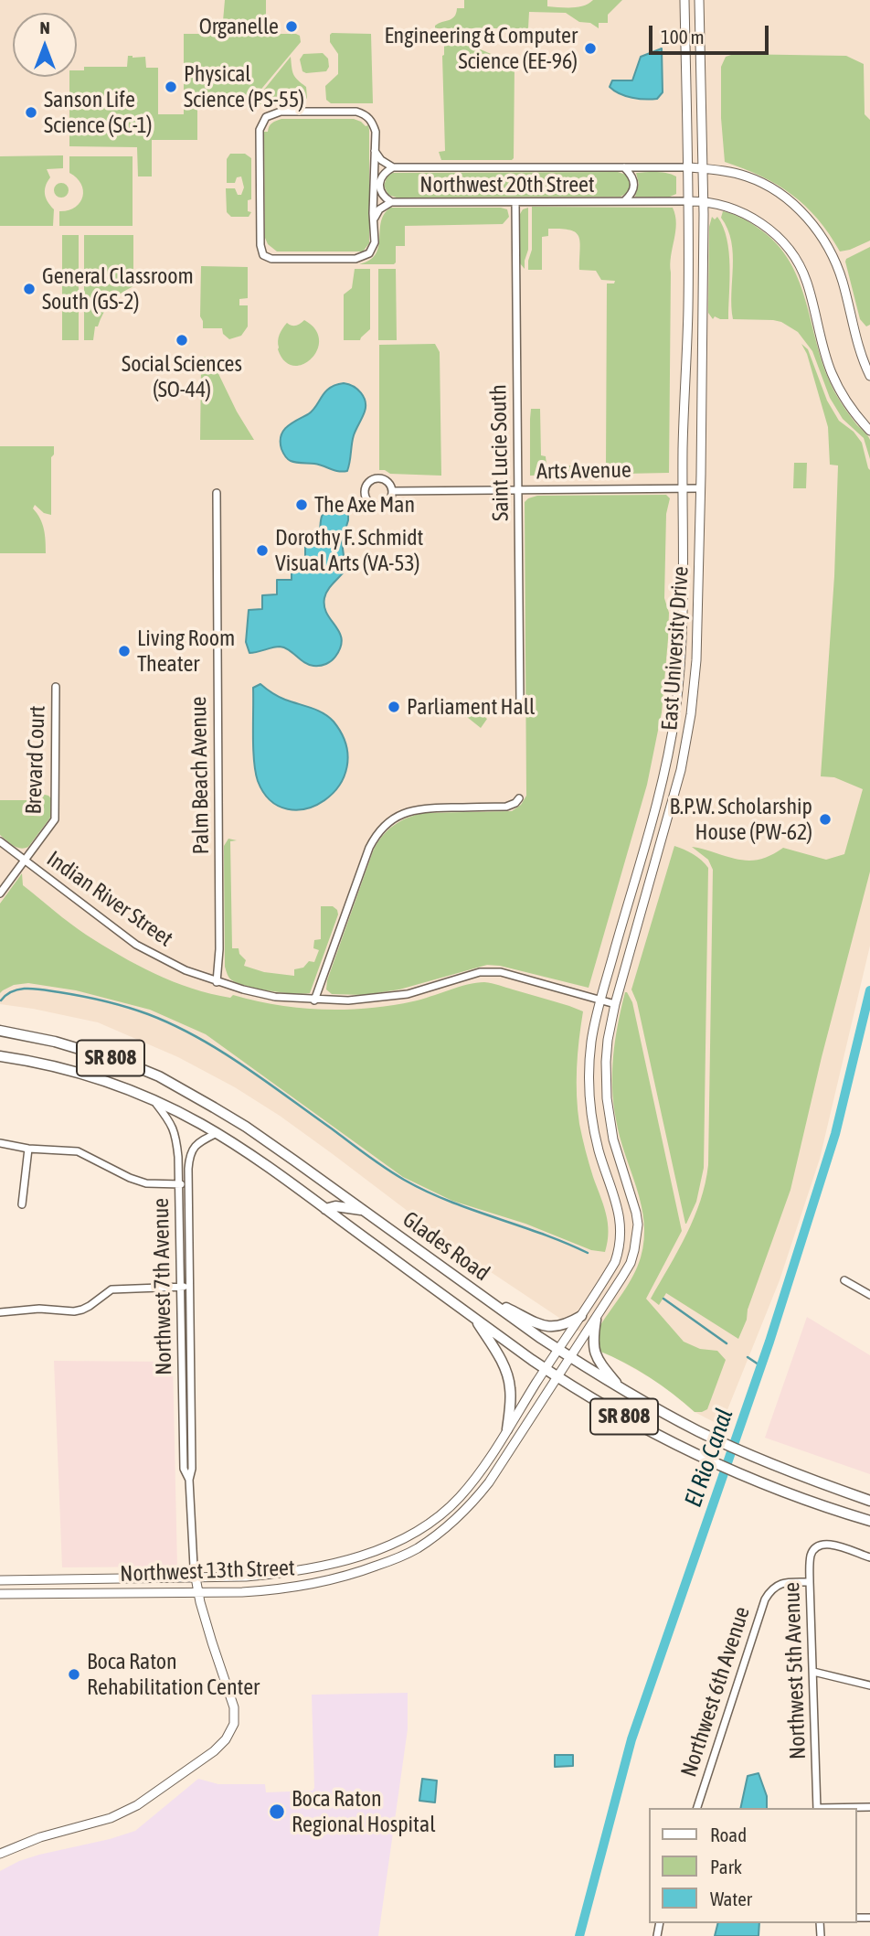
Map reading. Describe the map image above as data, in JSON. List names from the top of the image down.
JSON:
{
  "streets": {
    "main road": ["SR 808", "Glades Road"],
    "street": [
      "Northwest 20th Street",
      "Saint Lucie South",
      "Arts Avenue",
      "East University Drive",
      "Brevard Court",
      "Palm Beach Avenue",
      "Indian River Street",
      "Northwest 7th Avenue",
      "Northwest 13th Street",
      "Northwest 5th Avenue",
      "Northwest 6th Avenue"
    ]
  },
  "crossings": [
    ["Northwest 20th Street", "Saint Lucie South"],
    ["Northwest 20th Street", "East University Drive"],
    ["Saint Lucie South", "Arts Avenue"],
    ["Arts Avenue", "East University Drive"],
    ["East University Drive", "Indian River Street"],
    ["East University Drive", "Glades Road"],
    ["East University Drive", "Northwest 13th Street"],
    ["Brevard Court", "Indian River Street"],
    ["Palm Beach Avenue", "Indian River Street"],
    ["Glades Road", "Northwest 7th Avenue"],
    ["Glades Road", "Northwest 13th Street"],
    ["Northwest 7th Avenue", "Northwest 13th Street"],
    ["Northwest 5th Avenue", "Northwest 6th Avenue"]
  ],
  "water": ["El Rio Canal"],
  "places": [
    "Organelle",
    "Engineering & Computer Science (EE-96)",
    "Physical Science (PS-55)",
    "Sanson Life Science (SC-1)",
    "General Classroom South (GS-2)",
    "Social Sciences (SO-44)",
    "The Axe Man",
    "Dorothy F. Schmidt Visual Arts (VA-53)",
    "Living Room Theater",
    "Parliament Hall",
    "B.P.W. Scholarship House (PW-62)",
    "Boca Raton Rehabilitation Center",
    "Boca Raton Regional Hospital"
  ],
  "legend": ["Road", "Park", "Water"],
  "scale_bar": "100 m",
  "north": "top"
}
